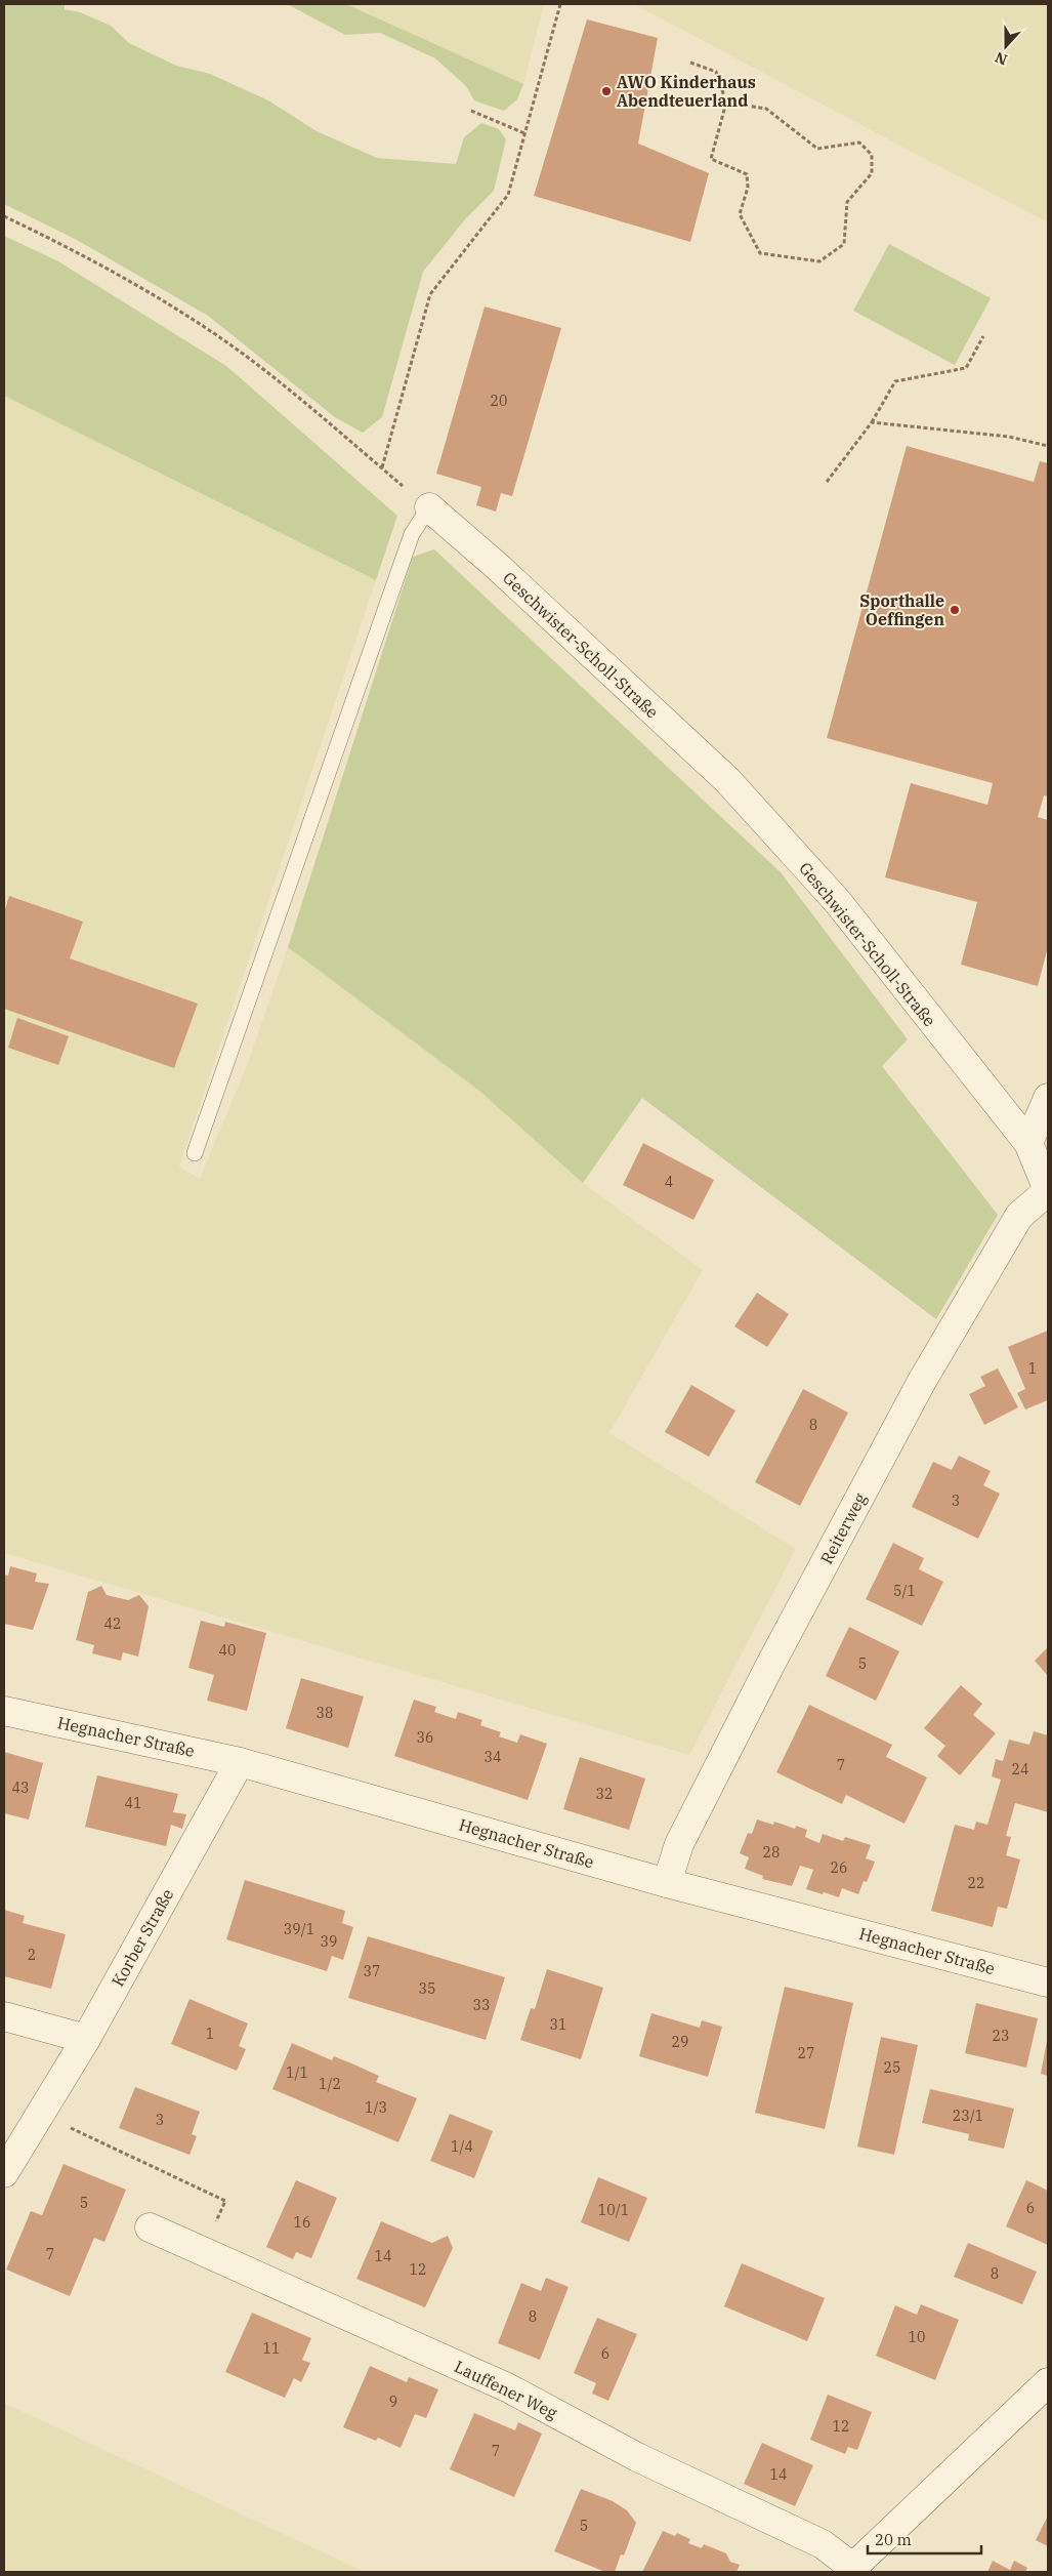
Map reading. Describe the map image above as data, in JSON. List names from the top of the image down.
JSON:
{
  "streets": {
    "street": [
      "Geschwister-Scholl-Straße",
      "Reiterweg",
      "Hegnacher Straße",
      "Korber Straße",
      "Lauffener Weg"
    ]
  },
  "crossings": [
    ["Geschwister-Scholl-Straße", "Reiterweg"],
    ["Reiterweg", "Hegnacher Straße"],
    ["Hegnacher Straße", "Korber Straße"]
  ],
  "places": ["AWO Kinderhaus Abendteuerland", "Sporthalle Oeffingen"],
  "house_numbers": [
    "20",
    "4",
    "1",
    "8",
    "3",
    "5/1",
    "42",
    "40",
    "5",
    "38",
    "36",
    "34",
    "7",
    "24",
    "43",
    "32",
    "41",
    "28",
    "26",
    "22",
    "39/1",
    "39",
    "2",
    "37",
    "35",
    "33",
    "31",
    "1",
    "23",
    "29",
    "27",
    "25",
    "1/1",
    "1/2",
    "1/3",
    "23/1",
    "3",
    "1/4",
    "5",
    "6",
    "10/1",
    "16",
    "7",
    "14",
    "12",
    "8",
    "8",
    "10",
    "11",
    "6",
    "9",
    "12",
    "7",
    "14",
    "5"
  ],
  "scale_bar": "20 m",
  "north": "bottom"
}
